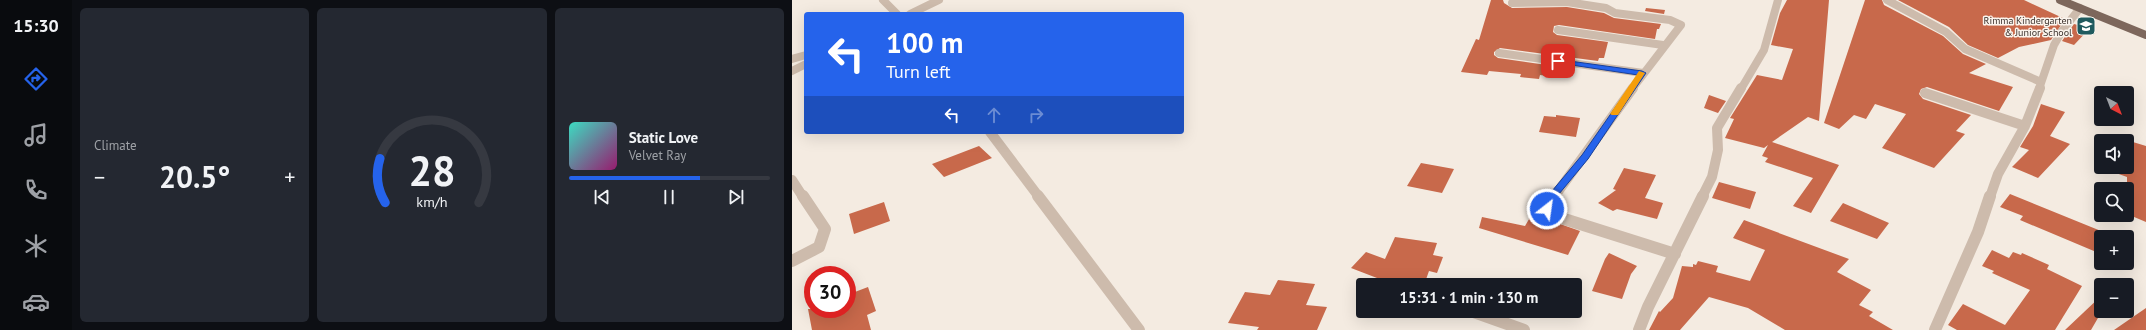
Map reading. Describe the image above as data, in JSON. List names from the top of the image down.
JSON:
{
  "places": {
    "school or university": ["Rimma Kindergarten & Junior School"]
  },
  "north": "bottom right",
  "page": {
    "tabs": "15:30",
    "tile": "Climate",
    "turn": ["100 m", "Turn left"],
    "map_buttons": ["+", "−"],
    "song": ["Static Love", "Velvet Ray"],
    "heat": ["−", "20.5°", "+"],
    "limit": "30",
    "trip": "15:31 · 1 min · 130 m",
    "gauge": ["28", "km/h"]
  }
}
